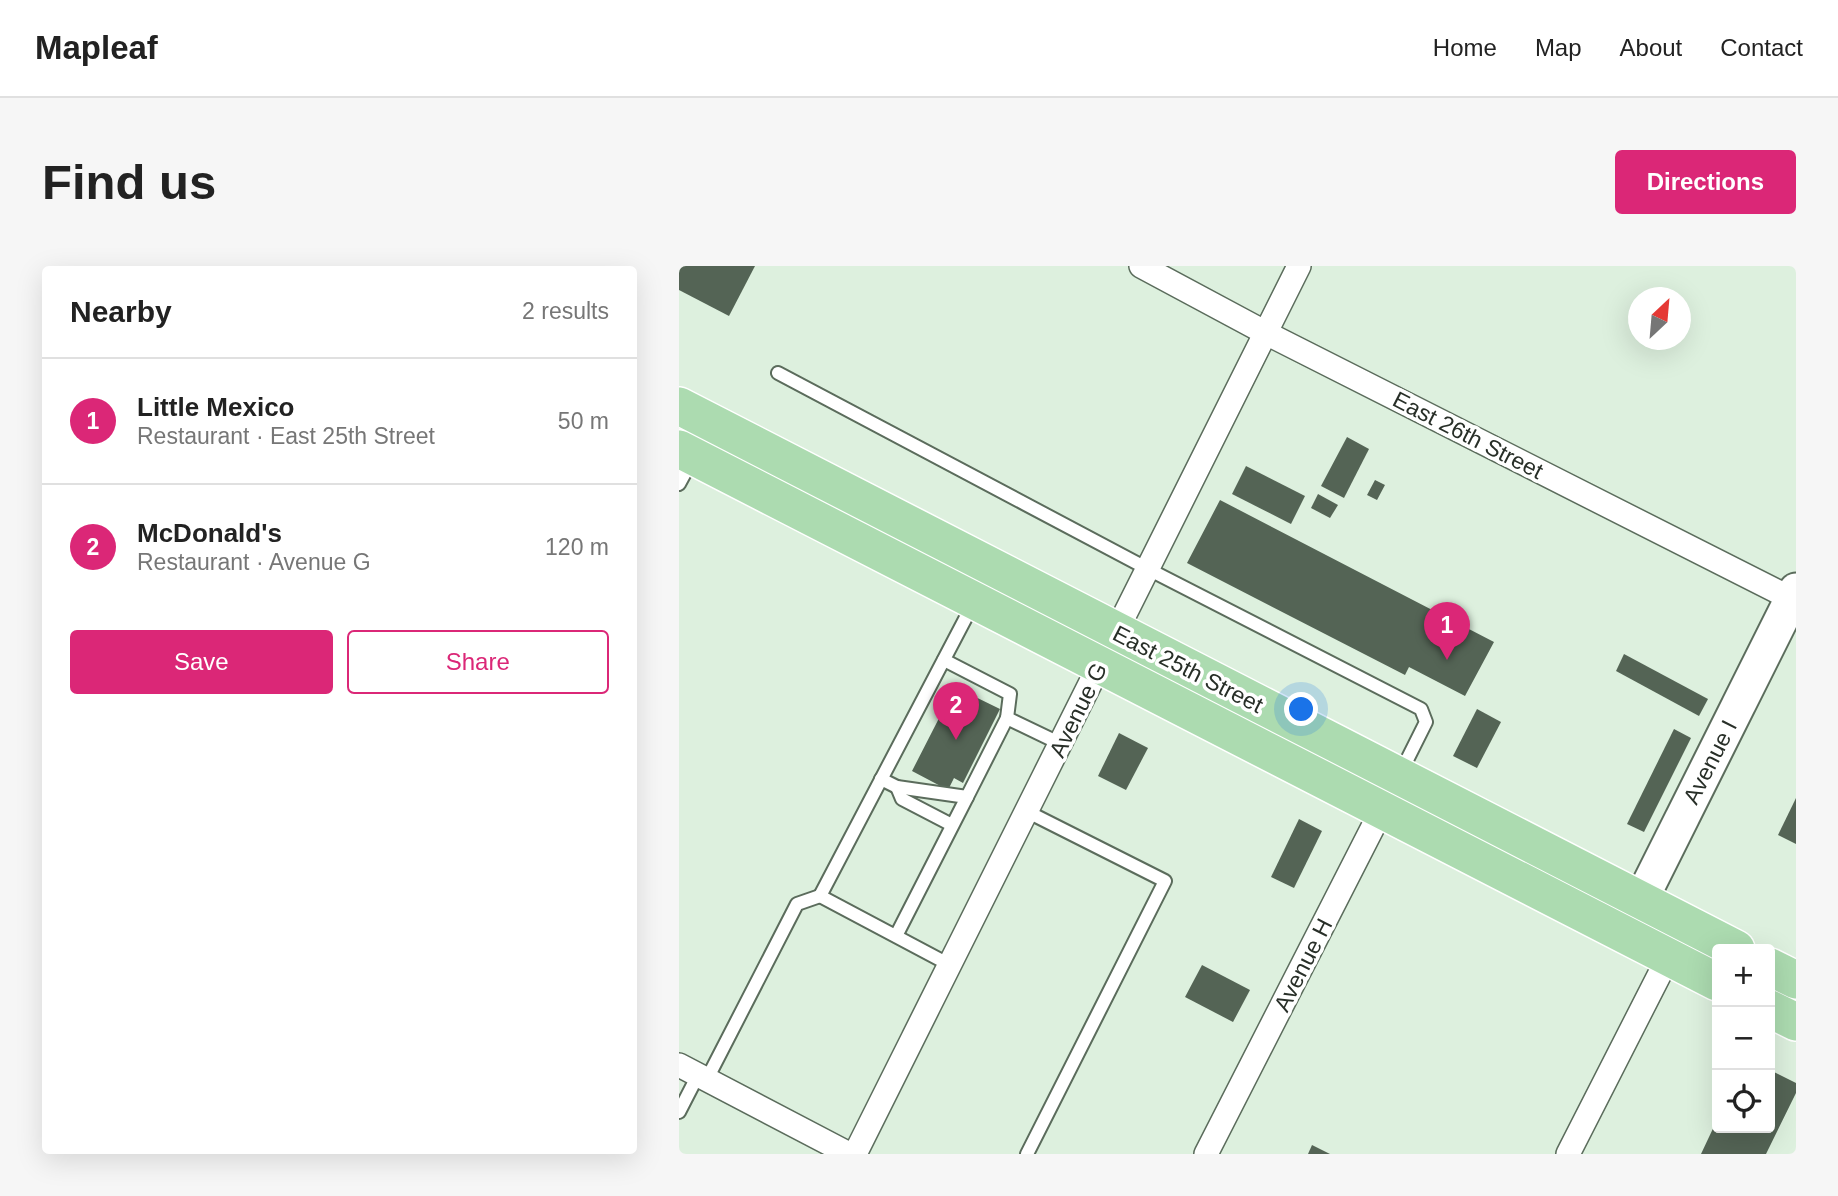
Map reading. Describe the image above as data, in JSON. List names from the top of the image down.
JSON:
{
  "streets": {
    "main road": ["East 25th Street"],
    "street": [
      "East 26th Street",
      "Avenue G",
      "Avenue I",
      "Avenue H"
    ]
  },
  "crossings": [
    ["East 26th Street", "Avenue G"],
    ["East 26th Street", "Avenue I"],
    ["East 25th Street", "Avenue G"],
    ["East 25th Street", "Avenue I"],
    ["East 25th Street", "Avenue H"]
  ],
  "north": "top right",
  "page": {
    "header": "Mapleaf",
    "nav": [
      "Home",
      "Map",
      "About",
      "Contact"
    ],
    "buttons": [
      "Directions",
      ["Save", "Share"]
    ],
    "title": "Find us",
    "heading": ["Nearby", "2 results"],
    "list": [
      {
        "mark": "1",
        "name": "Little Mexico",
        "note": "Restaurant · East 25th Street",
        "value": "50 m"
      },
      {
        "mark": "2",
        "name": "McDonald's",
        "note": "Restaurant · Avenue G",
        "value": "120 m"
      }
    ],
    "pins": ["1", "2"],
    "map_buttons": ["+", "−"]
  }
}
